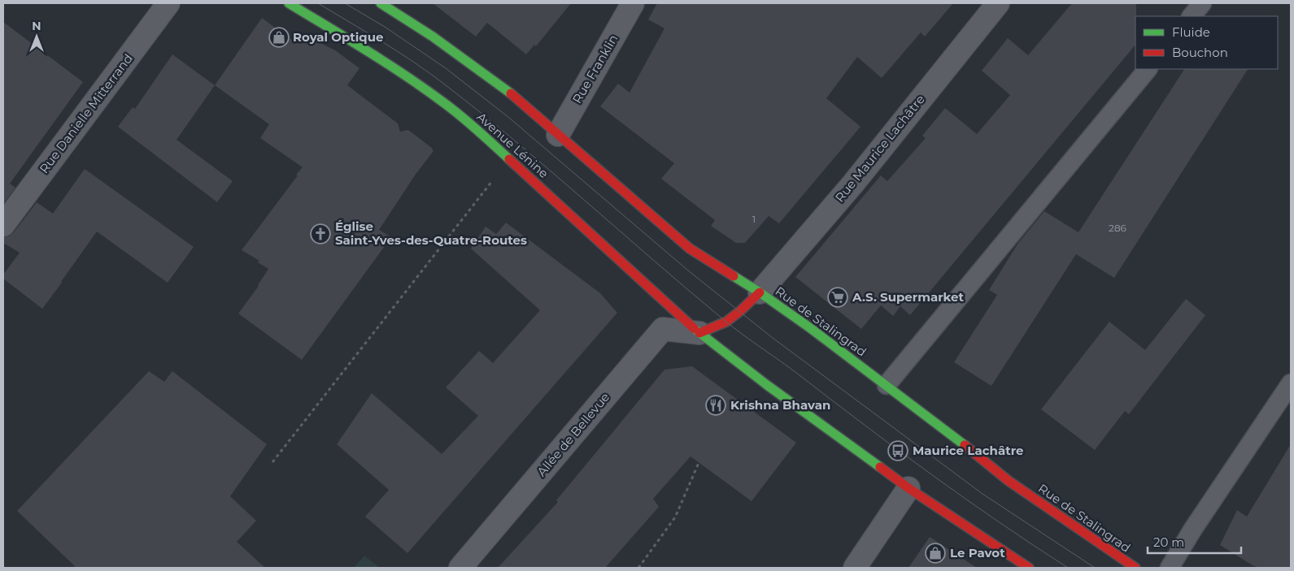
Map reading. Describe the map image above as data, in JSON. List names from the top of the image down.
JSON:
{
  "streets": {
    "main road": ["Avenue Lénine", "Rue de Stalingrad"],
    "street": [
      "Rue Franklin",
      "Rue Danielle Mitterrand",
      "Rue Maurice Lachâtre",
      "Allée de Bellevue"
    ]
  },
  "crossings": [
    ["Avenue Lénine", "Rue de Stalingrad"],
    ["Avenue Lénine", "Allée de Bellevue"],
    ["Rue Maurice Lachâtre", "Rue de Stalingrad"],
    ["Rue de Stalingrad", "Allée de Bellevue"]
  ],
  "places": {
    "shop": ["Royal Optique", "Le Pavot"],
    "church": ["Église Saint-Yves-des-Quatre-Routes"],
    "supermarket": ["A.S. Supermarket"],
    "restaurant": ["Krishna Bhavan"],
    "bus stop": ["Maurice Lachâtre"]
  },
  "house_numbers": ["1", "286"],
  "legend": ["Fluide", "Bouchon"],
  "scale_bar": "20 m",
  "north": "top"
}
